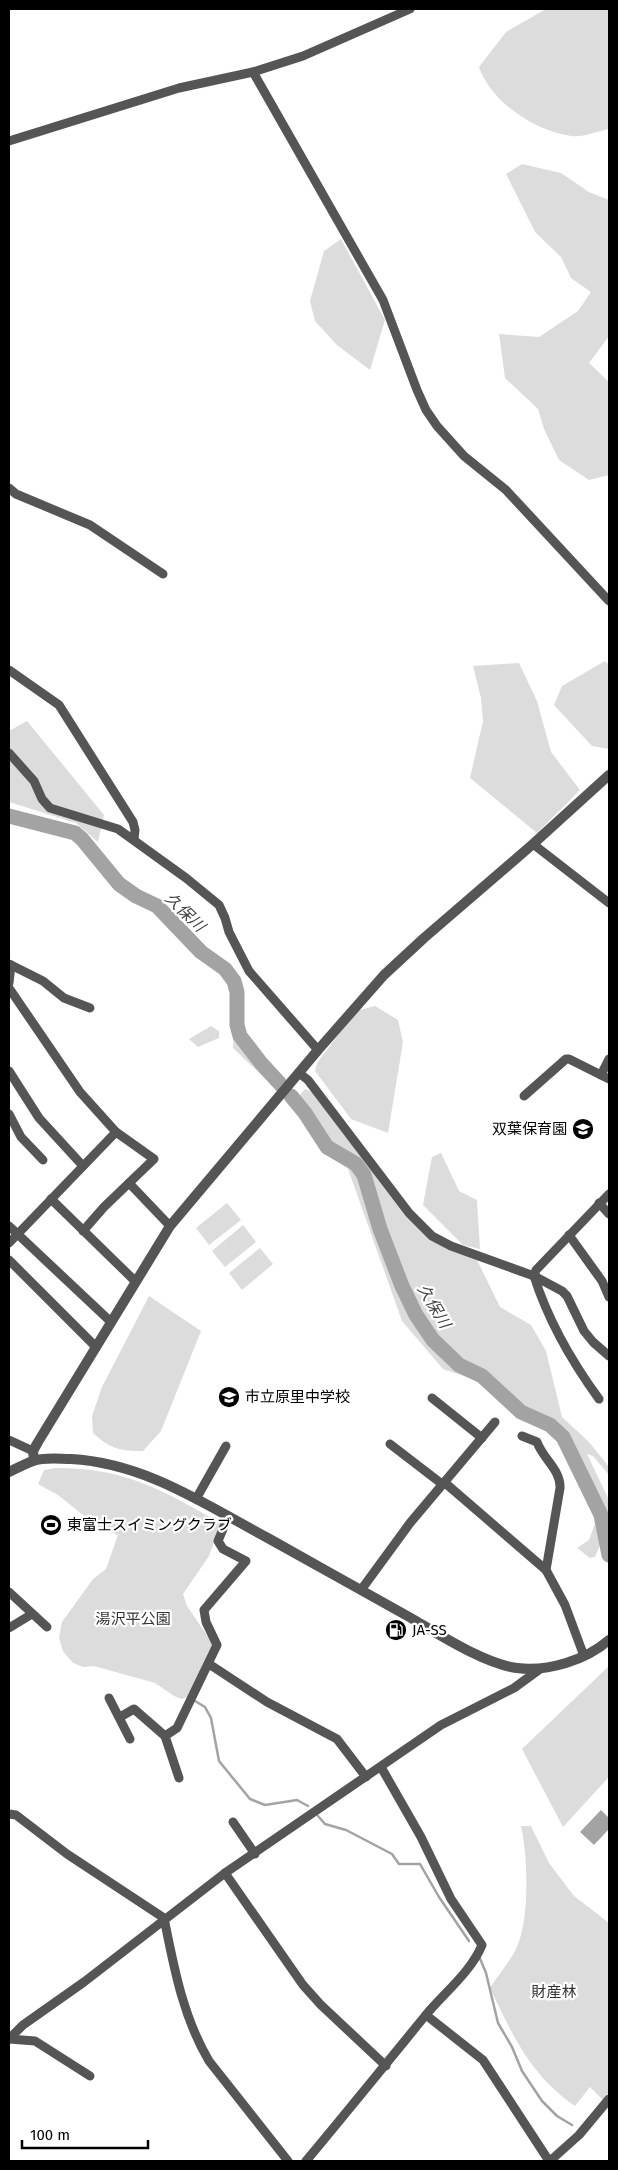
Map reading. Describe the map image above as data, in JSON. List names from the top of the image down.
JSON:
{
  "water": ["久保川"],
  "parks": ["湯沢平公園", "財産林"],
  "places": {
    "school or university": ["双葉保育園", "市立原里中学校"],
    "sports": ["東富士スイミングクラブ"],
    "fuel station": ["JA-SS"]
  },
  "scale_bar": "100 m"
}
